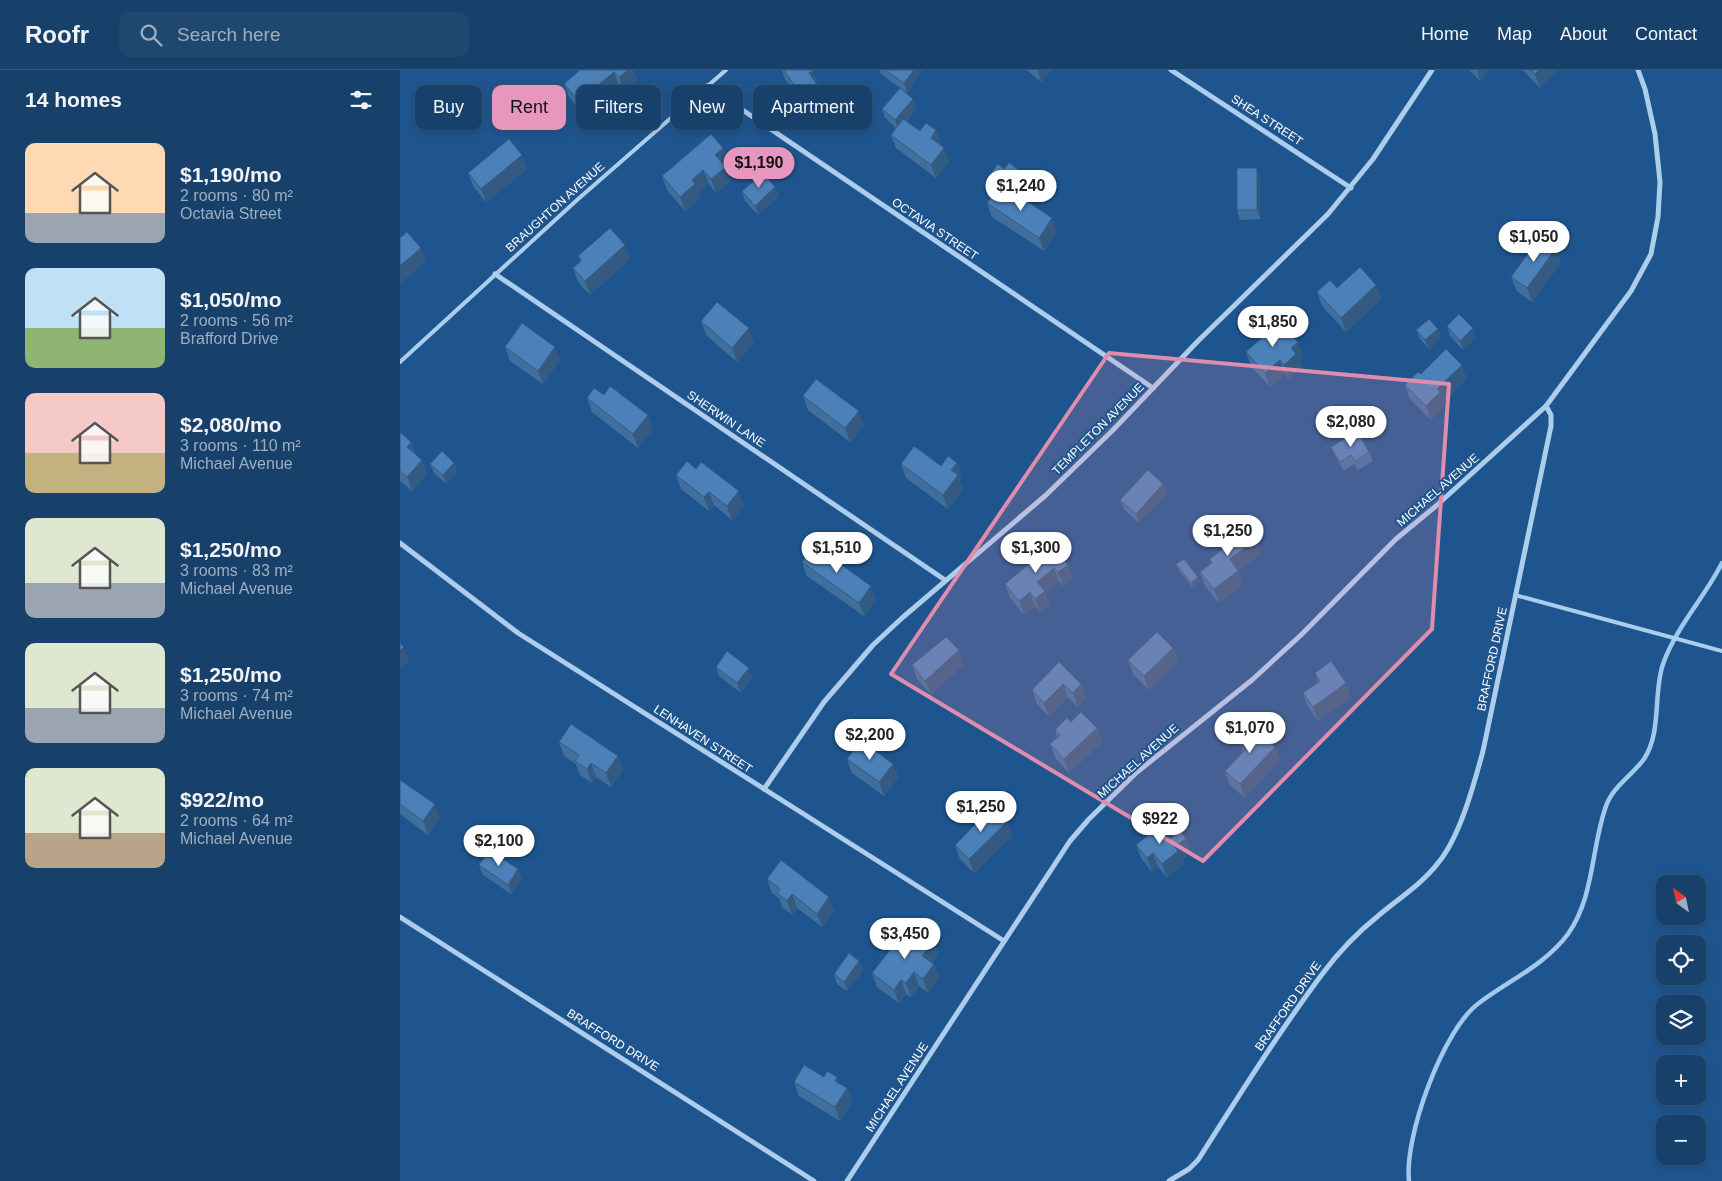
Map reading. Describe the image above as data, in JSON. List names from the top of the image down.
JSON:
{
  "streets": {
    "street": [
      "SHEA STREET",
      "OCTAVIA STREET",
      "SHERWIN LANE",
      "TEMPLETON AVENUE",
      "MICHAEL AVENUE",
      "BRAFFORD DRIVE",
      "LENHAVEN STREET"
    ],
    "lane": ["BRAUGHTON AVENUE"]
  },
  "crossings": [
    ["SHEA STREET", "TEMPLETON AVENUE"],
    ["BRAUGHTON AVENUE", "SHERWIN LANE"],
    ["OCTAVIA STREET", "TEMPLETON AVENUE"],
    ["SHERWIN LANE", "TEMPLETON AVENUE"],
    ["TEMPLETON AVENUE", "LENHAVEN STREET"],
    ["MICHAEL AVENUE", "BRAFFORD DRIVE"],
    ["MICHAEL AVENUE", "LENHAVEN STREET"]
  ],
  "north": "top left",
  "page": {
    "header": "Roofr",
    "search": "Search here",
    "nav": [
      "Home",
      "Map",
      "About",
      "Contact"
    ],
    "heading": "14 homes",
    "chip": [
      "Buy",
      "Rent",
      "Filters",
      "New",
      "Apartment"
    ],
    "list": [
      {
        "name": "$1,190/mo",
        "note": "2 rooms · 80 m² · Octavia Street"
      },
      {
        "name": "$1,050/mo",
        "note": "2 rooms · 56 m² · Brafford Drive"
      },
      {
        "name": "$2,080/mo",
        "note": "3 rooms · 110 m² · Michael Avenue"
      },
      {
        "name": "$1,250/mo",
        "note": "3 rooms · 83 m² · Michael Avenue"
      },
      {
        "name": "$1,250/mo",
        "note": "3 rooms · 74 m² · Michael Avenue"
      },
      {
        "name": "$922/mo",
        "note": "2 rooms · 64 m² · Michael Avenue"
      }
    ],
    "price": [
      "$1,190",
      "$1,240",
      "$1,050",
      "$1,850",
      "$2,080",
      "$1,250",
      "$1,510",
      "$1,300",
      "$1,070",
      "$2,200",
      "$1,250",
      "$922",
      "$2,100",
      "$3,450"
    ],
    "map_buttons": ["+", "−"]
  }
}
